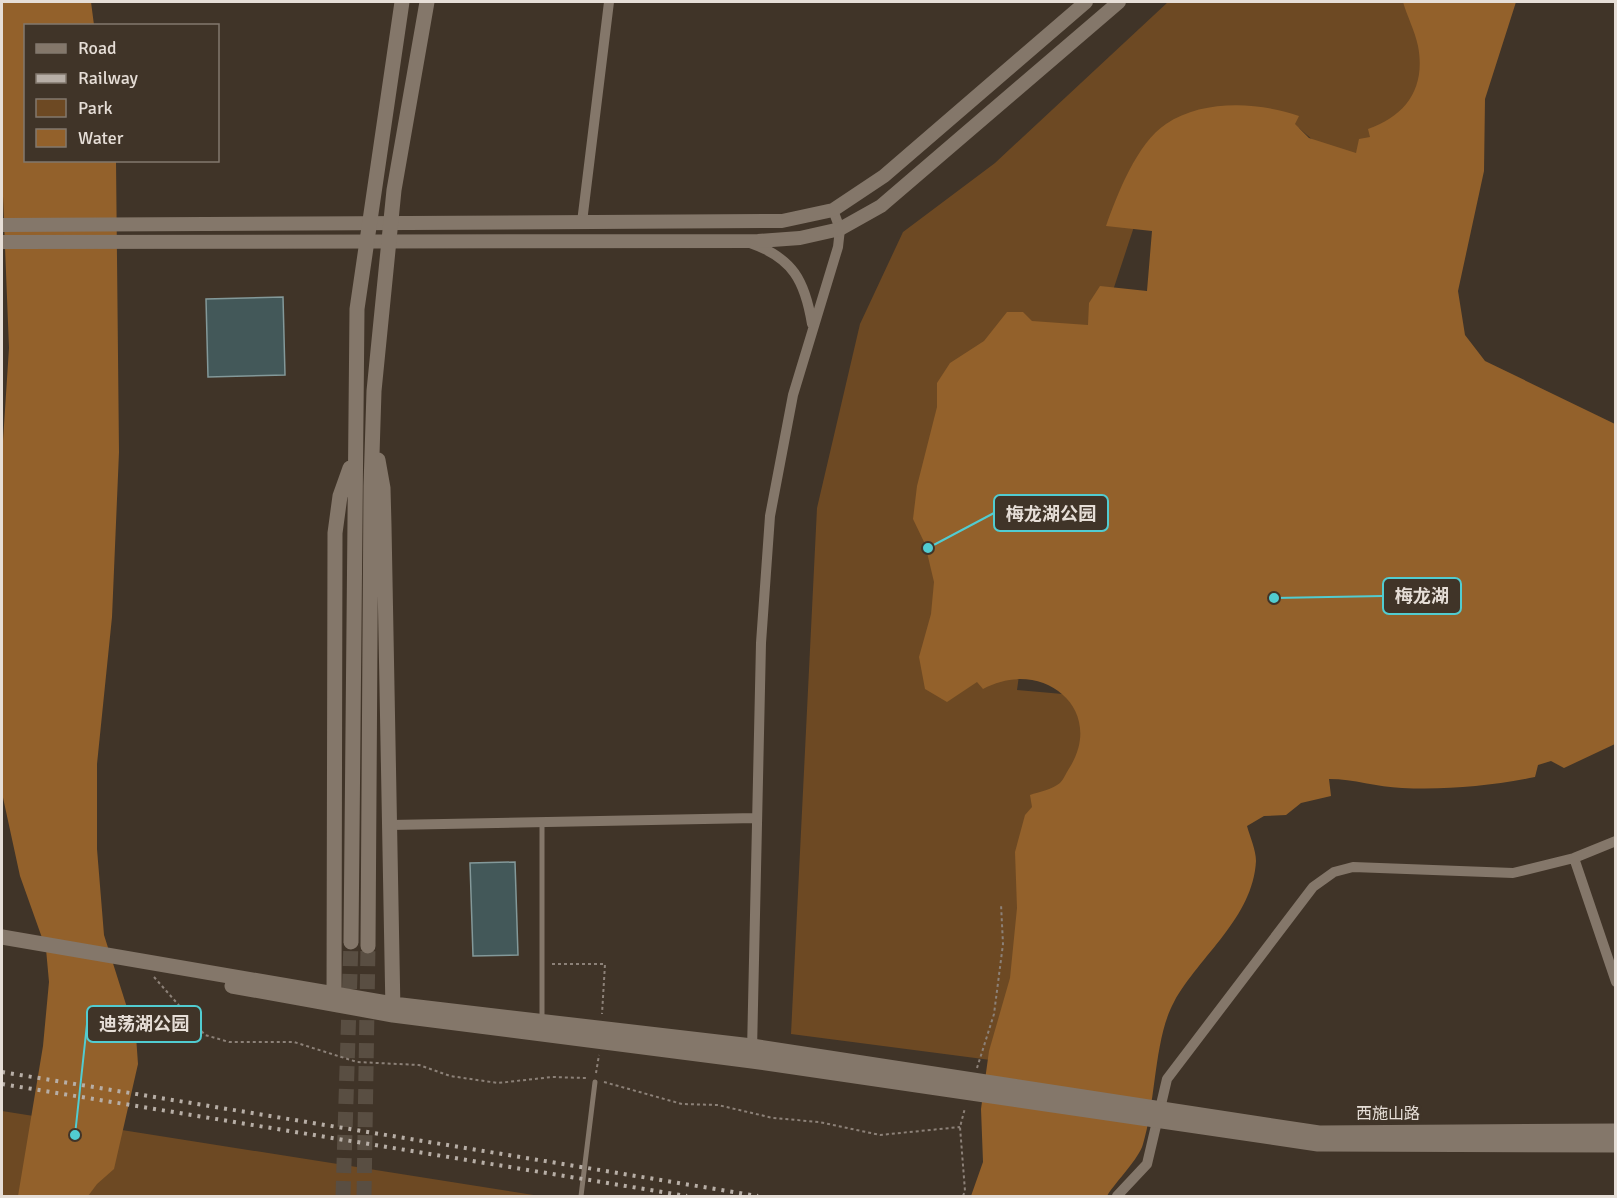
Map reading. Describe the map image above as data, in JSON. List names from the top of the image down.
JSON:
{
  "streets": {
    "main road": ["西施山路"]
  },
  "places": ["梅龙湖公园", "梅龙湖", "迪荡湖公园"],
  "legend": [
    "Road",
    "Railway",
    "Park",
    "Water"
  ]
}
